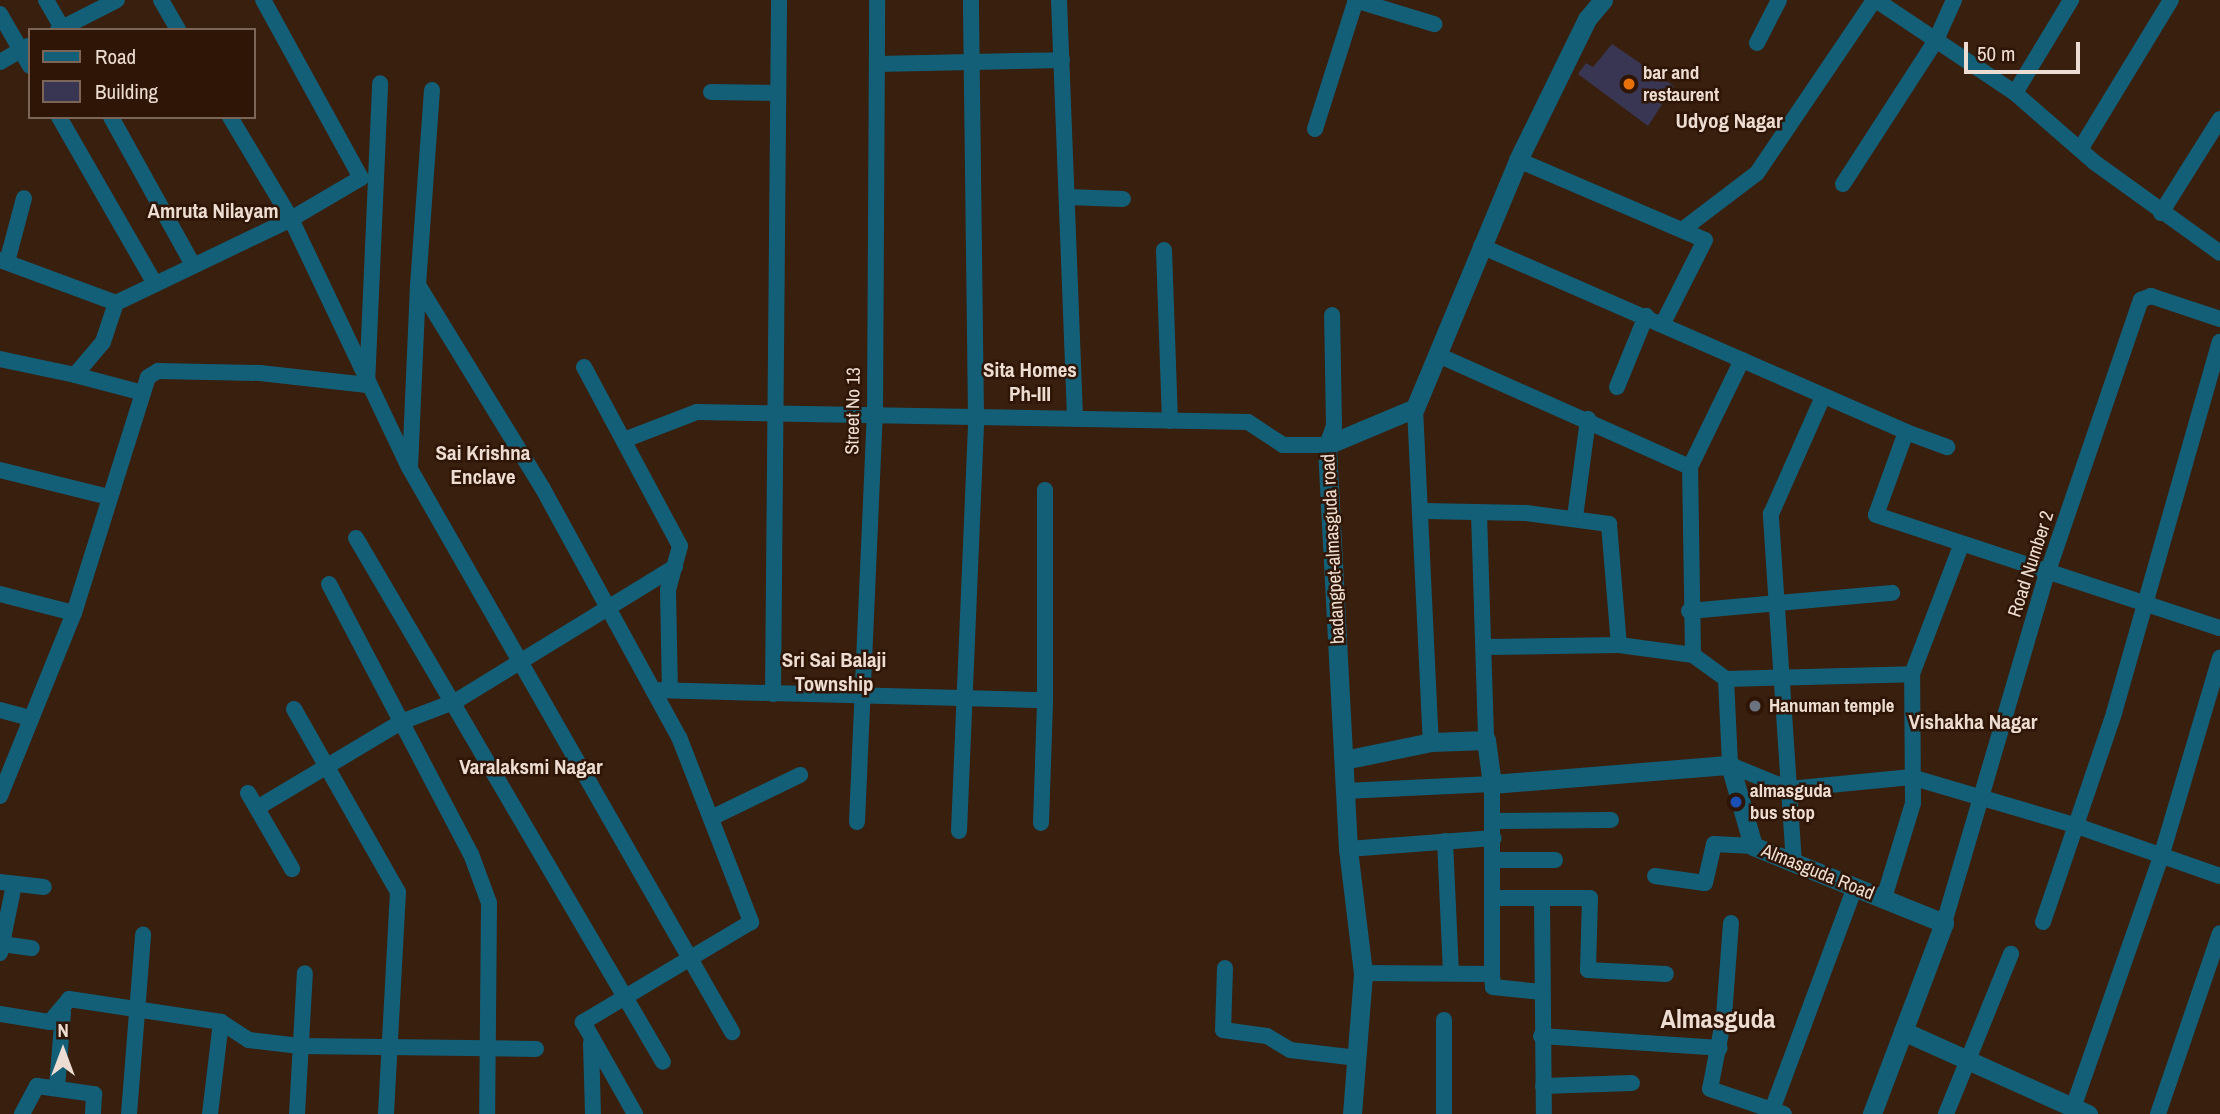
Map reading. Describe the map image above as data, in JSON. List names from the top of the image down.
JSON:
{
  "streets": {
    "street": [
      "Street No 13",
      "badangpet-almasguda road",
      "Road Number 2",
      "Almasguda Road"
    ]
  },
  "crossings": [
    ["Road Number 2", "Almasguda Road"]
  ],
  "districts": [
    "Udyog Nagar",
    "Amruta Nilayam",
    "Sita Homes Ph-III",
    "Sai Krishna Enclave",
    "Sri Sai Balaji Township",
    "Vishakha Nagar",
    "Varalaksmi Nagar",
    "Almasguda"
  ],
  "places": ["bar and restaurent", "Hanuman temple", "almasguda bus stop"],
  "legend": ["Road", "Building"],
  "scale_bar": "50 m",
  "north": "top"
}
